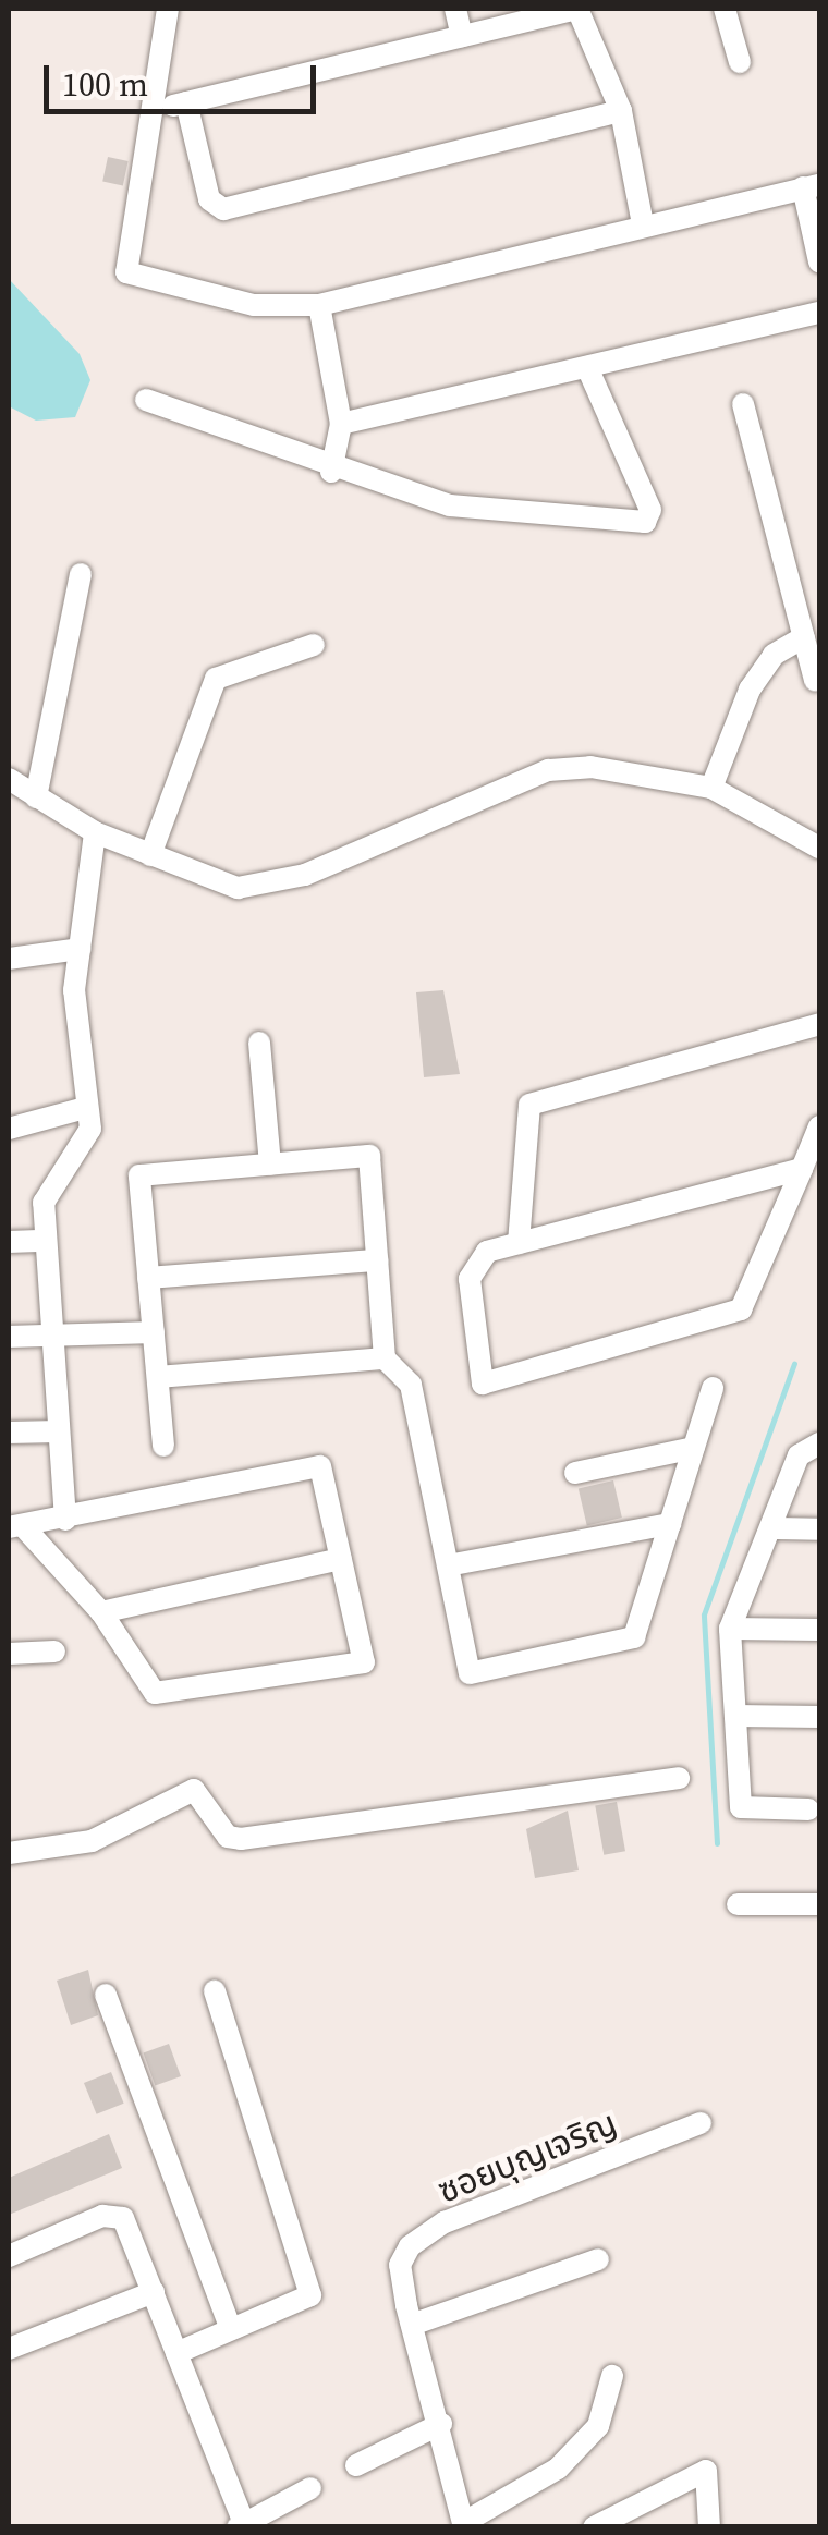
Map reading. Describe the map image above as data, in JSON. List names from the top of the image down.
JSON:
{
  "streets": {
    "street": ["ซอยบุญเจริญ"]
  },
  "scale_bar": "100 m"
}
